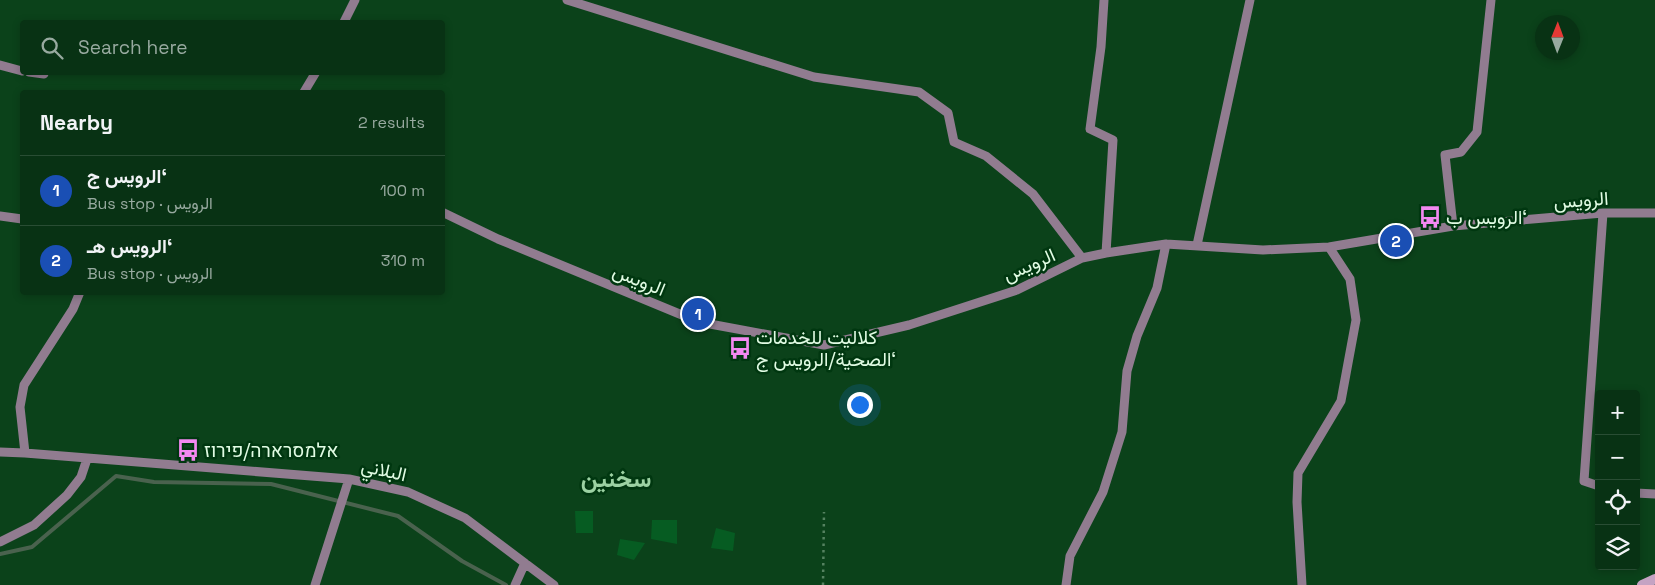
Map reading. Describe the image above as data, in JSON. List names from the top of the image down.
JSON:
{
  "streets": {
    "street": ["الرويس", "البلاني"]
  },
  "districts": ["سخنين"],
  "places": {
    "bus stop": ["الرويس ب‘", "كلاليت للخدمات الصحية/الرويس ج‘", "אלמסרארה/פירוז"]
  },
  "north": "top",
  "page": {
    "search": "Search here",
    "heading": ["Nearby", "2 results"],
    "list": [
      {
        "mark": "1",
        "name": "الرويس ج‘",
        "note": "Bus stop · الرويس",
        "value": "100 m"
      },
      {
        "mark": "2",
        "name": "الرويس هـ‘",
        "note": "Bus stop · الرويس",
        "value": "310 m"
      }
    ],
    "pins": ["2", "1"],
    "map_buttons": ["+", "−"]
  }
}
